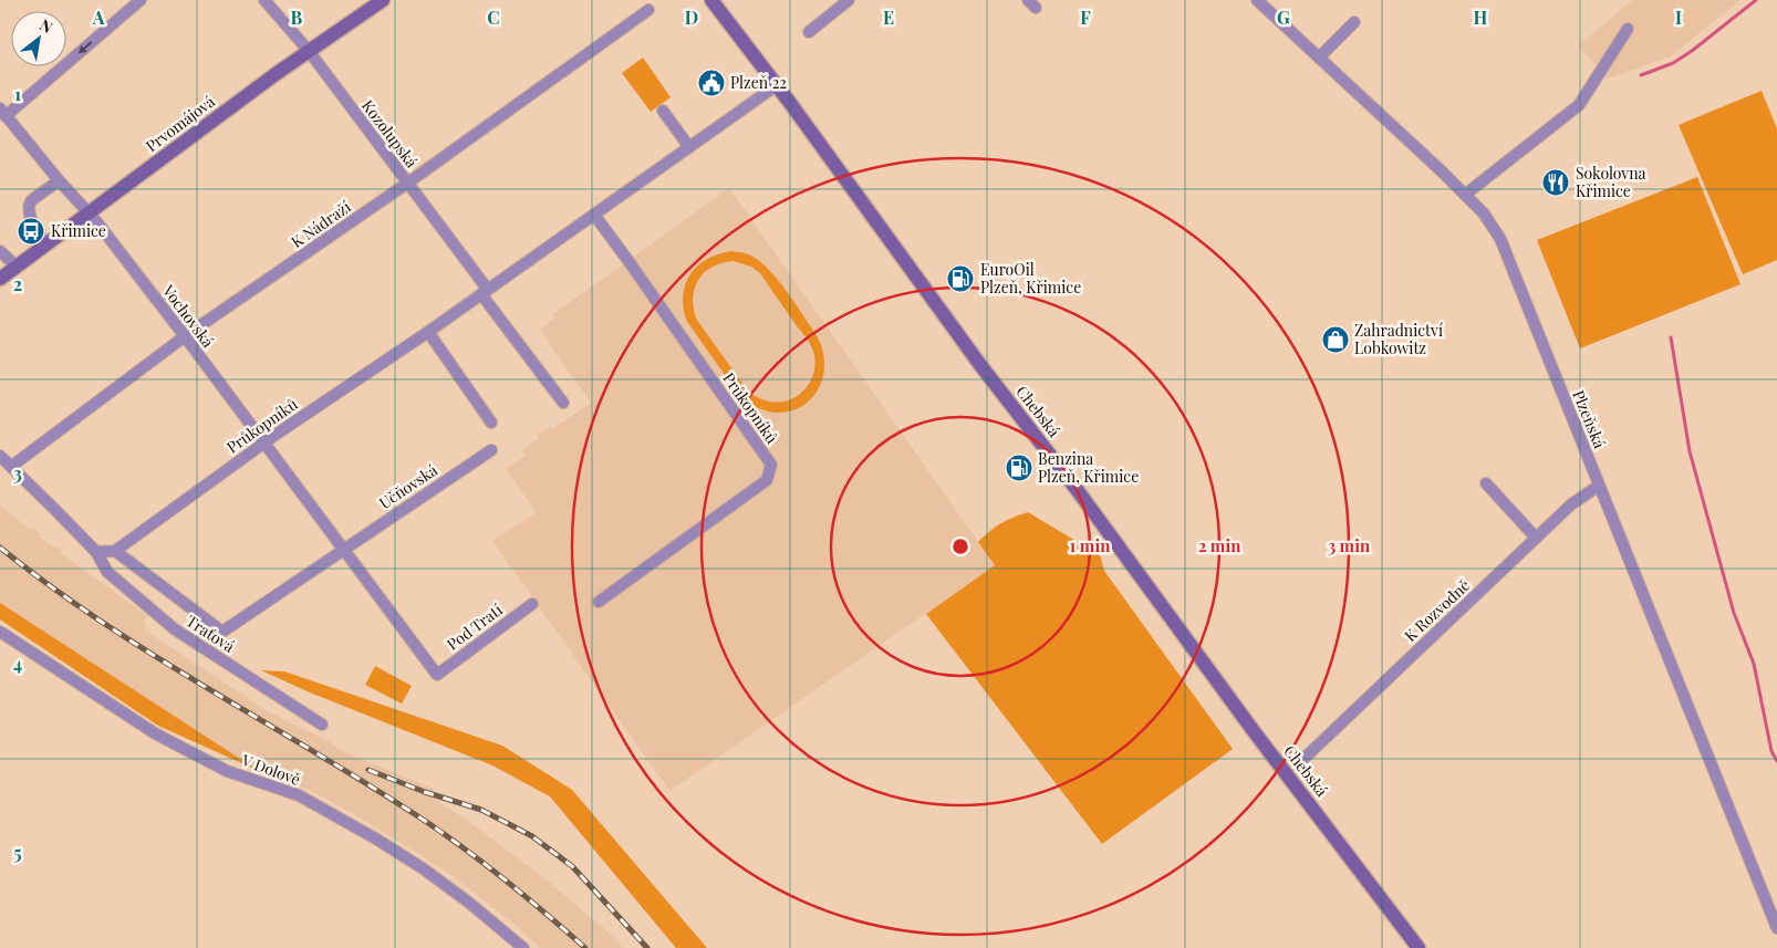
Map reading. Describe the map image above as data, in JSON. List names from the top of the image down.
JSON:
{
  "streets": {
    "main road": ["Prvomájová", "Chebská"],
    "street": [
      "Kozolupská",
      "K Nádraží",
      "Vochovská",
      "Průkopníků",
      "Plzeňská",
      "Učňovská",
      "K Rozvodně",
      "Pod Tratí",
      "Traťová",
      "V Dolově"
    ]
  },
  "crossings": [
    ["Prvomájová", "Kozolupská"],
    ["Prvomájová", "Vochovská"],
    ["Kozolupská", "K Nádraží"],
    ["Kozolupská", "Průkopníků"],
    ["K Nádraží", "Vochovská"],
    ["K Nádraží", "Traťová"],
    ["Vochovská", "Průkopníků"],
    ["Vochovská", "Učňovská"],
    ["Vochovská", "Pod Tratí"],
    ["Průkopníků", "Chebská"],
    ["Průkopníků", "Traťová"],
    ["Plzeňská", "K Rozvodně"],
    ["Učňovská", "Pod Tratí"],
    ["Učňovská", "Traťová"]
  ],
  "places": {
    "public building": ["Plzeň 22"],
    "restaurant": ["Sokolovna Křimice"],
    "bus stop": ["Křimice"],
    "fuel station": ["EuroOil Plzeň, Křimice", "Benzina Plzeň, Křimice"],
    "shop": ["Zahradnictví Lobkowitz"]
  },
  "north": "top right",
  "grid": {
    "columns": [
      "A",
      "B",
      "C",
      "D",
      "E",
      "F",
      "G",
      "H",
      "I"
    ],
    "rows": [
      "1",
      "2",
      "3",
      "4",
      "5"
    ]
  },
  "rings": ["1 min", "2 min", "3 min"]
}
